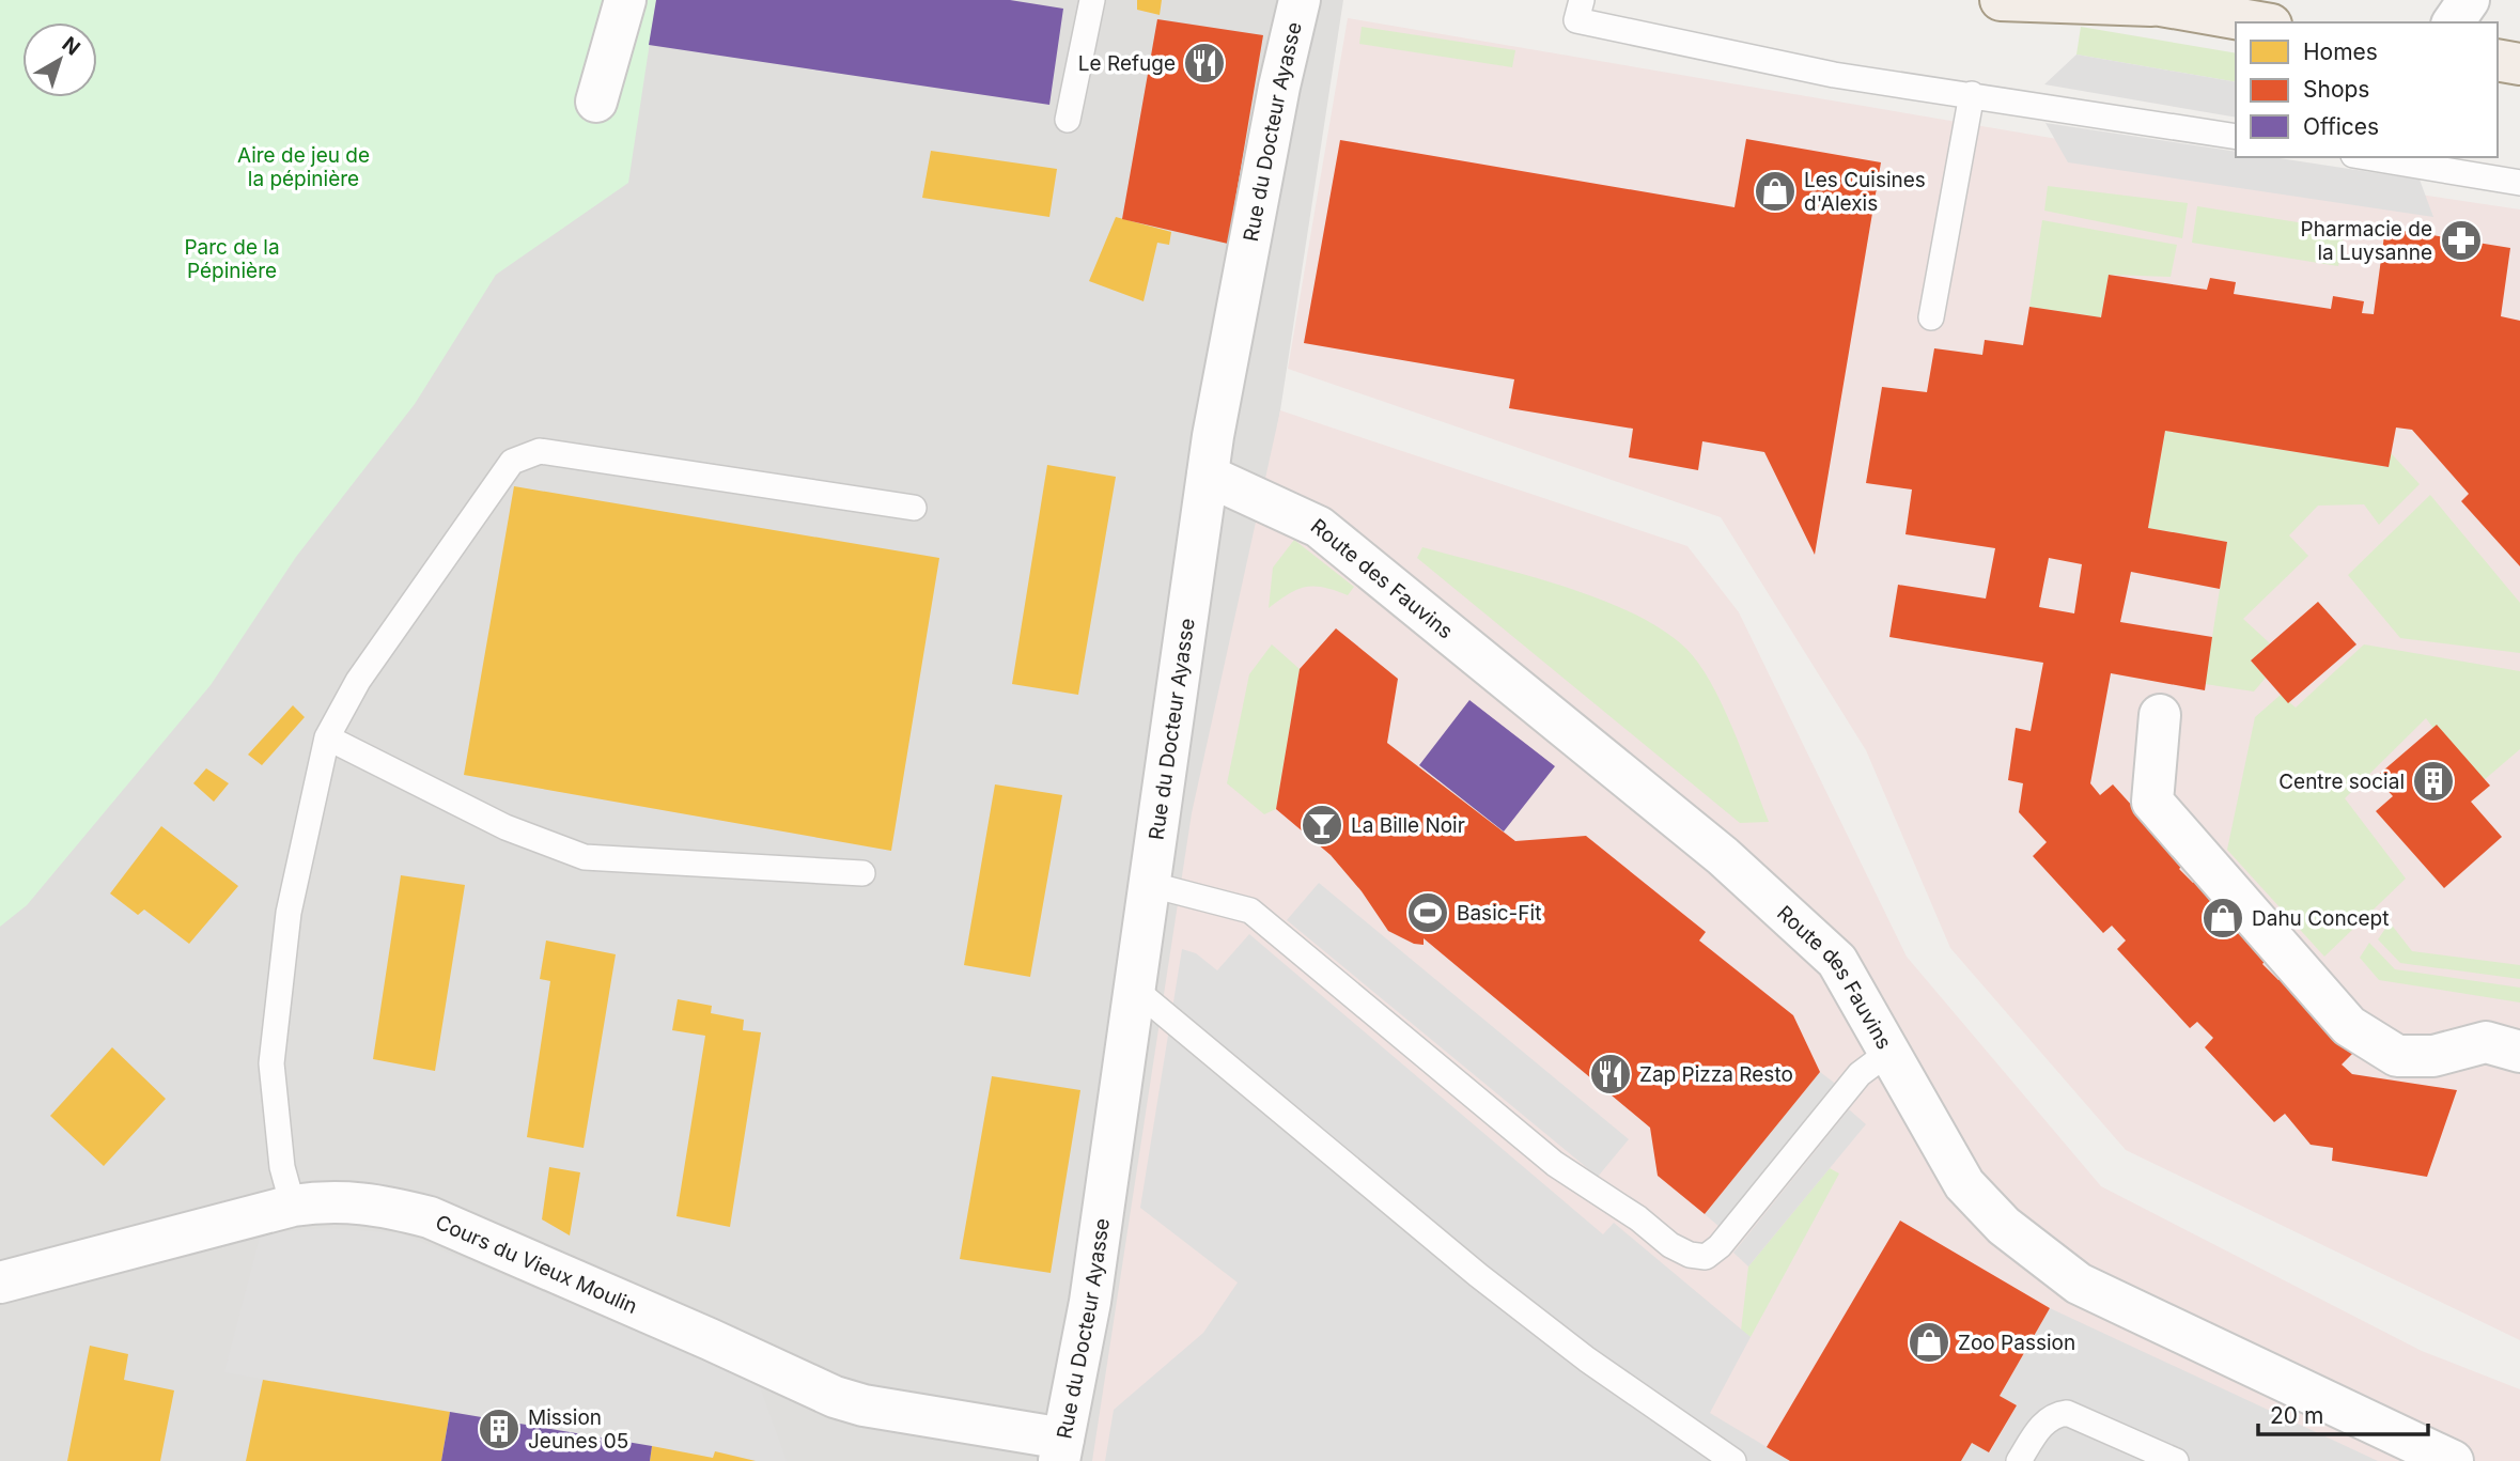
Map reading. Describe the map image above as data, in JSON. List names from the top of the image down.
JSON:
{
  "streets": {
    "street": ["Rue du Docteur Ayasse", "Route des Fauvins", "Cours du Vieux Moulin"]
  },
  "crossings": [
    ["Rue du Docteur Ayasse", "Route des Fauvins"],
    ["Rue du Docteur Ayasse", "Cours du Vieux Moulin"]
  ],
  "parks": ["Aire de jeu de la pépinière", "Parc de la Pépinière"],
  "places": {
    "restaurant": ["Le Refuge", "Zap Pizza Resto"],
    "shop": ["Les Cuisines d'Alexis", "Dahu Concept", "Zoo Passion"],
    "pharmacy": ["Pharmacie de la Luysanne"],
    "building": ["Centre social", "Mission Jeunes 05"],
    "bar": ["La Bille Noir"],
    "sports": ["Basic-Fit"]
  },
  "legend": ["Homes", "Shops", "Offices"],
  "scale_bar": "20 m",
  "north": "top right"
}
